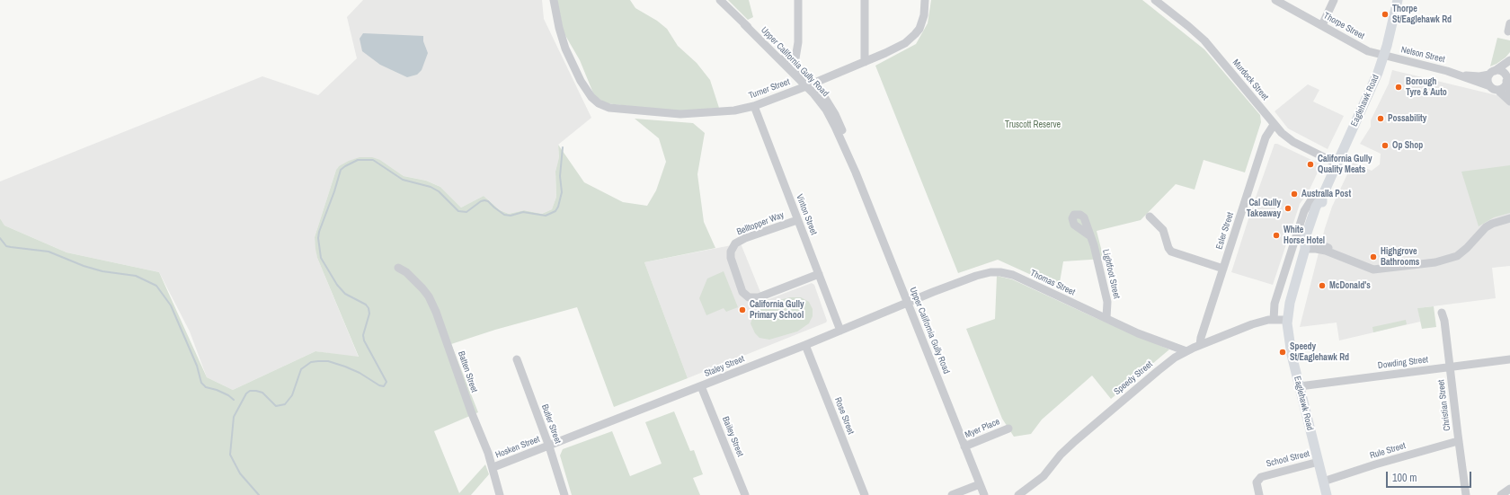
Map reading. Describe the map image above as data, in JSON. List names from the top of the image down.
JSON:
{
  "streets": {
    "main road": ["Eaglehawk Road"],
    "street": [
      "Thorpe Street",
      "Nelson Street",
      "Upper California Gully Road",
      "Murdock Street",
      "Turner Street",
      "Vinton Street",
      "Belltopper Way",
      "Esler Street",
      "Lightfoot Street",
      "Thomas Street",
      "Dowding Street",
      "Staley Street",
      "Batten Street",
      "Speedy Street",
      "Christian Street",
      "Rose Street",
      "Butler Street",
      "Myer Place",
      "Bailey Street",
      "Hosken Street",
      "Rule Street",
      "School Street"
    ]
  },
  "crossings": [
    ["Thorpe Street", "Nelson Street"],
    ["Thorpe Street", "Eaglehawk Road"],
    ["Nelson Street", "Eaglehawk Road"],
    ["Upper California Gully Road", "Turner Street"],
    ["Upper California Gully Road", "Thomas Street"],
    ["Upper California Gully Road", "Staley Street"],
    ["Upper California Gully Road", "Myer Place"],
    ["Murdock Street", "Eaglehawk Road"],
    ["Murdock Street", "Esler Street"],
    ["Turner Street", "Vinton Street"],
    ["Eaglehawk Road", "Dowding Street"],
    ["Eaglehawk Road", "Speedy Street"],
    ["Eaglehawk Road", "Rule Street"],
    ["Eaglehawk Road", "School Street"],
    ["Vinton Street", "Belltopper Way"],
    ["Vinton Street", "Staley Street"],
    ["Esler Street", "Speedy Street"],
    ["Lightfoot Street", "Thomas Street"],
    ["Thomas Street", "Staley Street"],
    ["Thomas Street", "Speedy Street"],
    ["Dowding Street", "Christian Street"],
    ["Staley Street", "Rose Street"],
    ["Staley Street", "Butler Street"],
    ["Staley Street", "Bailey Street"],
    ["Staley Street", "Hosken Street"],
    ["Batten Street", "Hosken Street"],
    ["Christian Street", "Rule Street"],
    ["Butler Street", "Hosken Street"]
  ],
  "parks": ["Truscott Reserve"],
  "places": [
    "Thorpe St/Eaglehawk Rd",
    "Borough Tyre & Auto",
    "Possability",
    "Op Shop",
    "California Gully Quality Meats",
    "AustralIa Post",
    "Cal Gully Takeaway",
    "White Horse Hotel",
    "Highgrove Bathrooms",
    "McDonald's",
    "California Gully Primary School",
    "Speedy St/Eaglehawk Rd"
  ],
  "scale_bar": "100 m"
}
